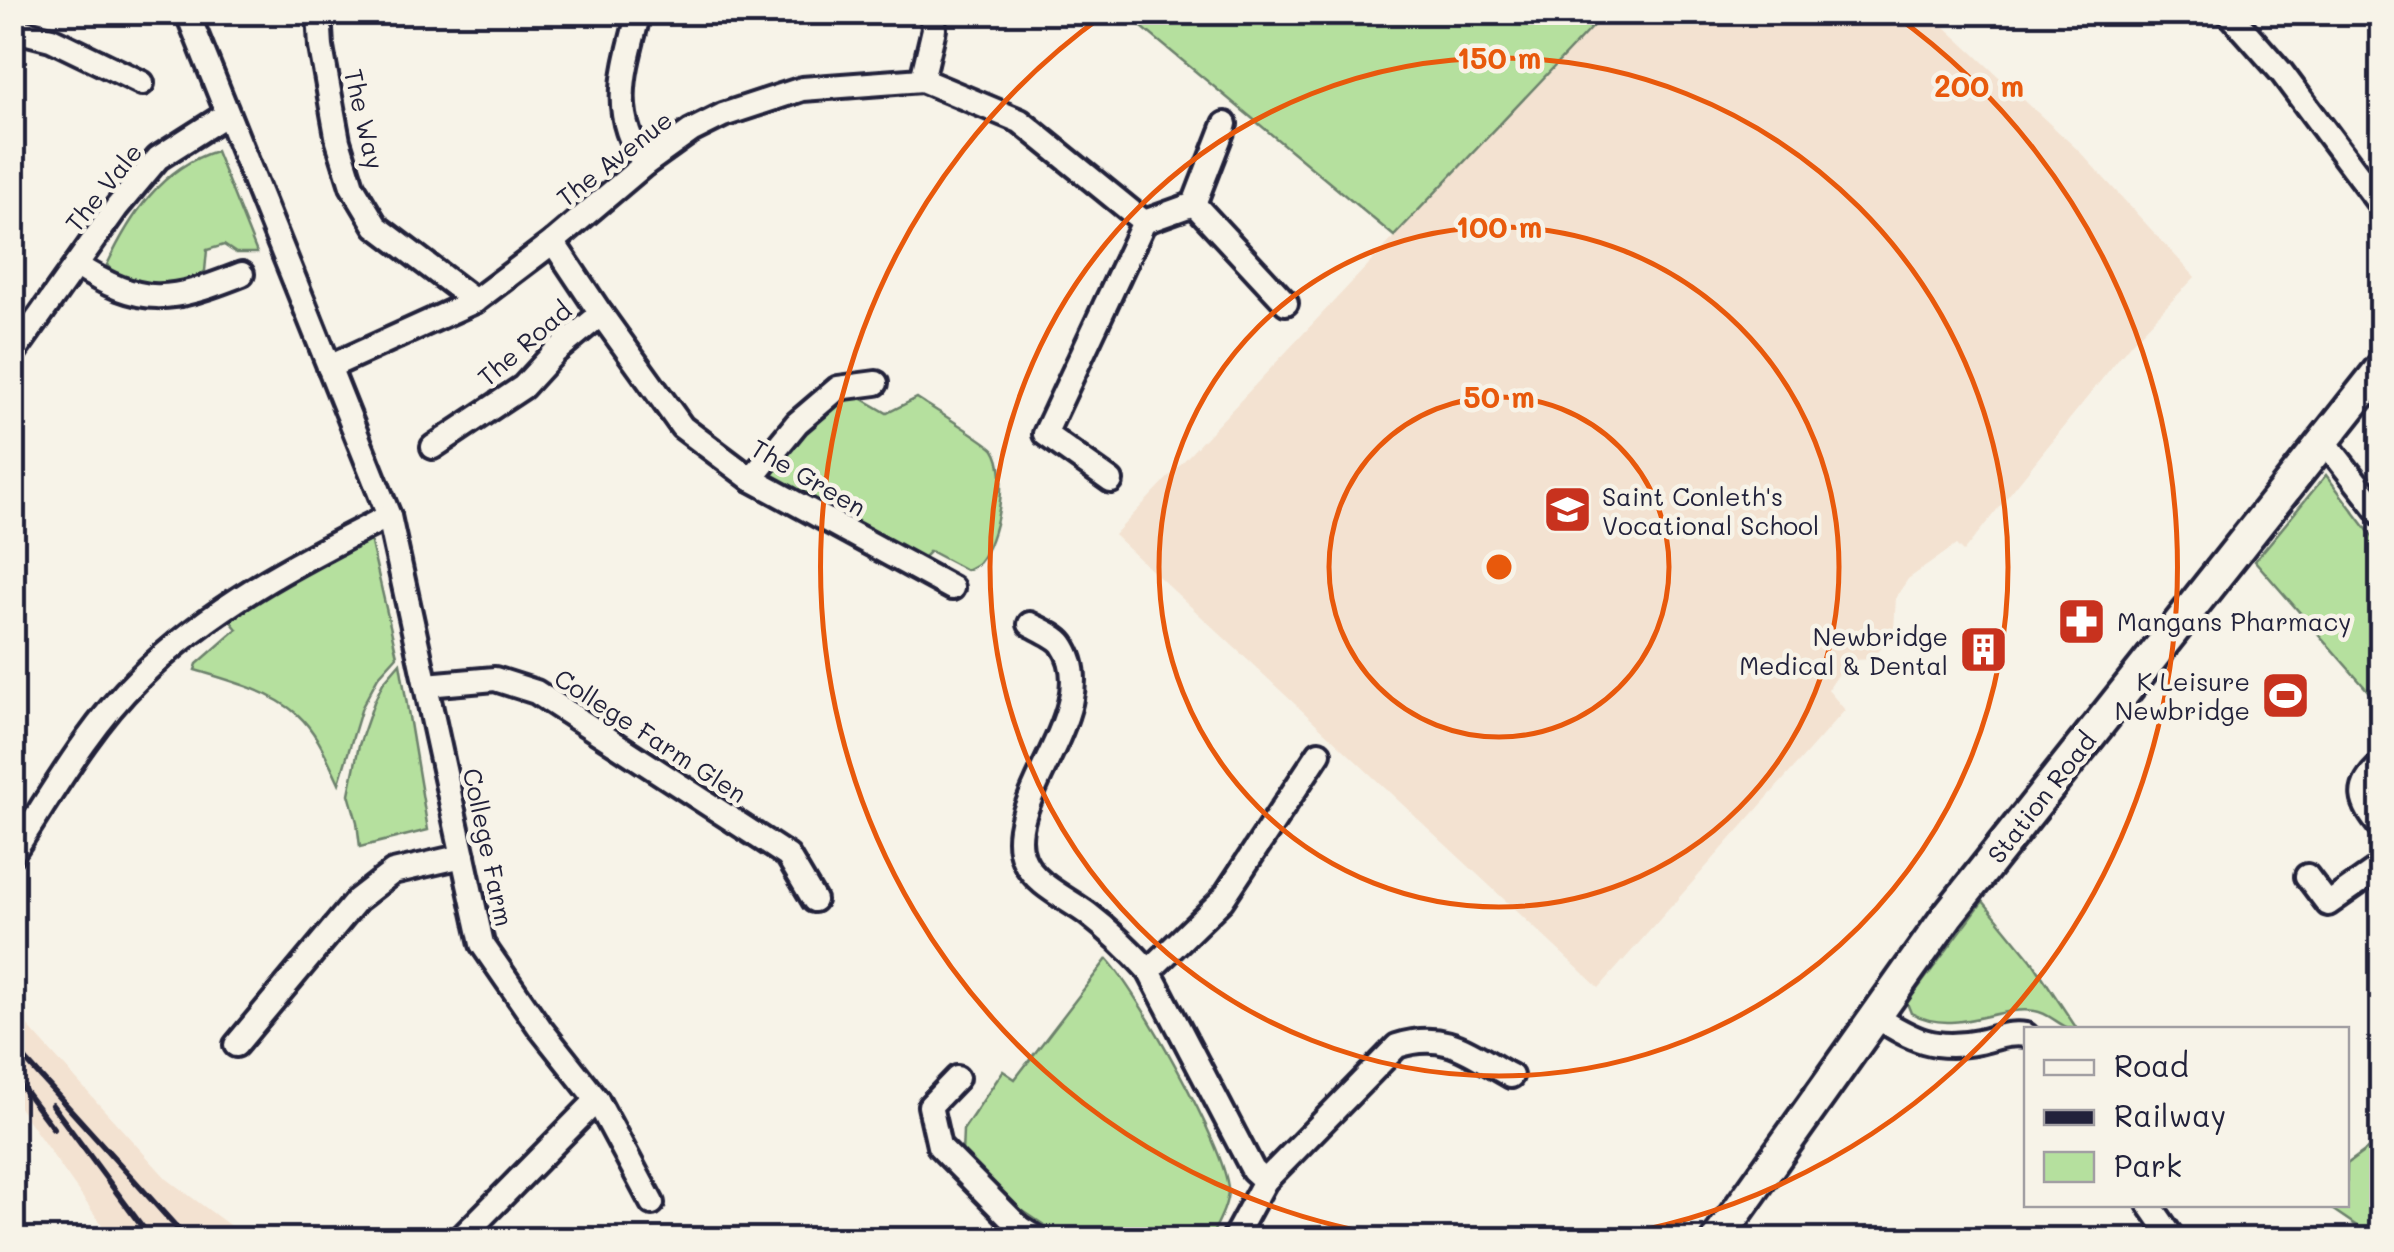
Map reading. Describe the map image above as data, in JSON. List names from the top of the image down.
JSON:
{
  "streets": {
    "main road": ["Station Road"],
    "street": [
      "The Way",
      "The Avenue",
      "The Vale",
      "The Road",
      "The Green",
      "College Farm Glen",
      "College Farm"
    ]
  },
  "crossings": [
    ["The Way", "The Avenue"],
    ["The Avenue", "The Green"],
    ["The Avenue", "College Farm"],
    ["The Vale", "College Farm"],
    ["The Road", "The Green"],
    ["College Farm Glen", "College Farm"]
  ],
  "places": {
    "school or university": ["Saint Conleth's Vocational School"],
    "pharmacy": ["Mangans Pharmacy"],
    "building": ["Newbridge Medical & Dental"],
    "sports": ["K Leisure Newbridge"]
  },
  "legend": ["Road", "Railway", "Park"],
  "rings": [
    "150 m",
    "200 m",
    "100 m",
    "50 m"
  ]
}
